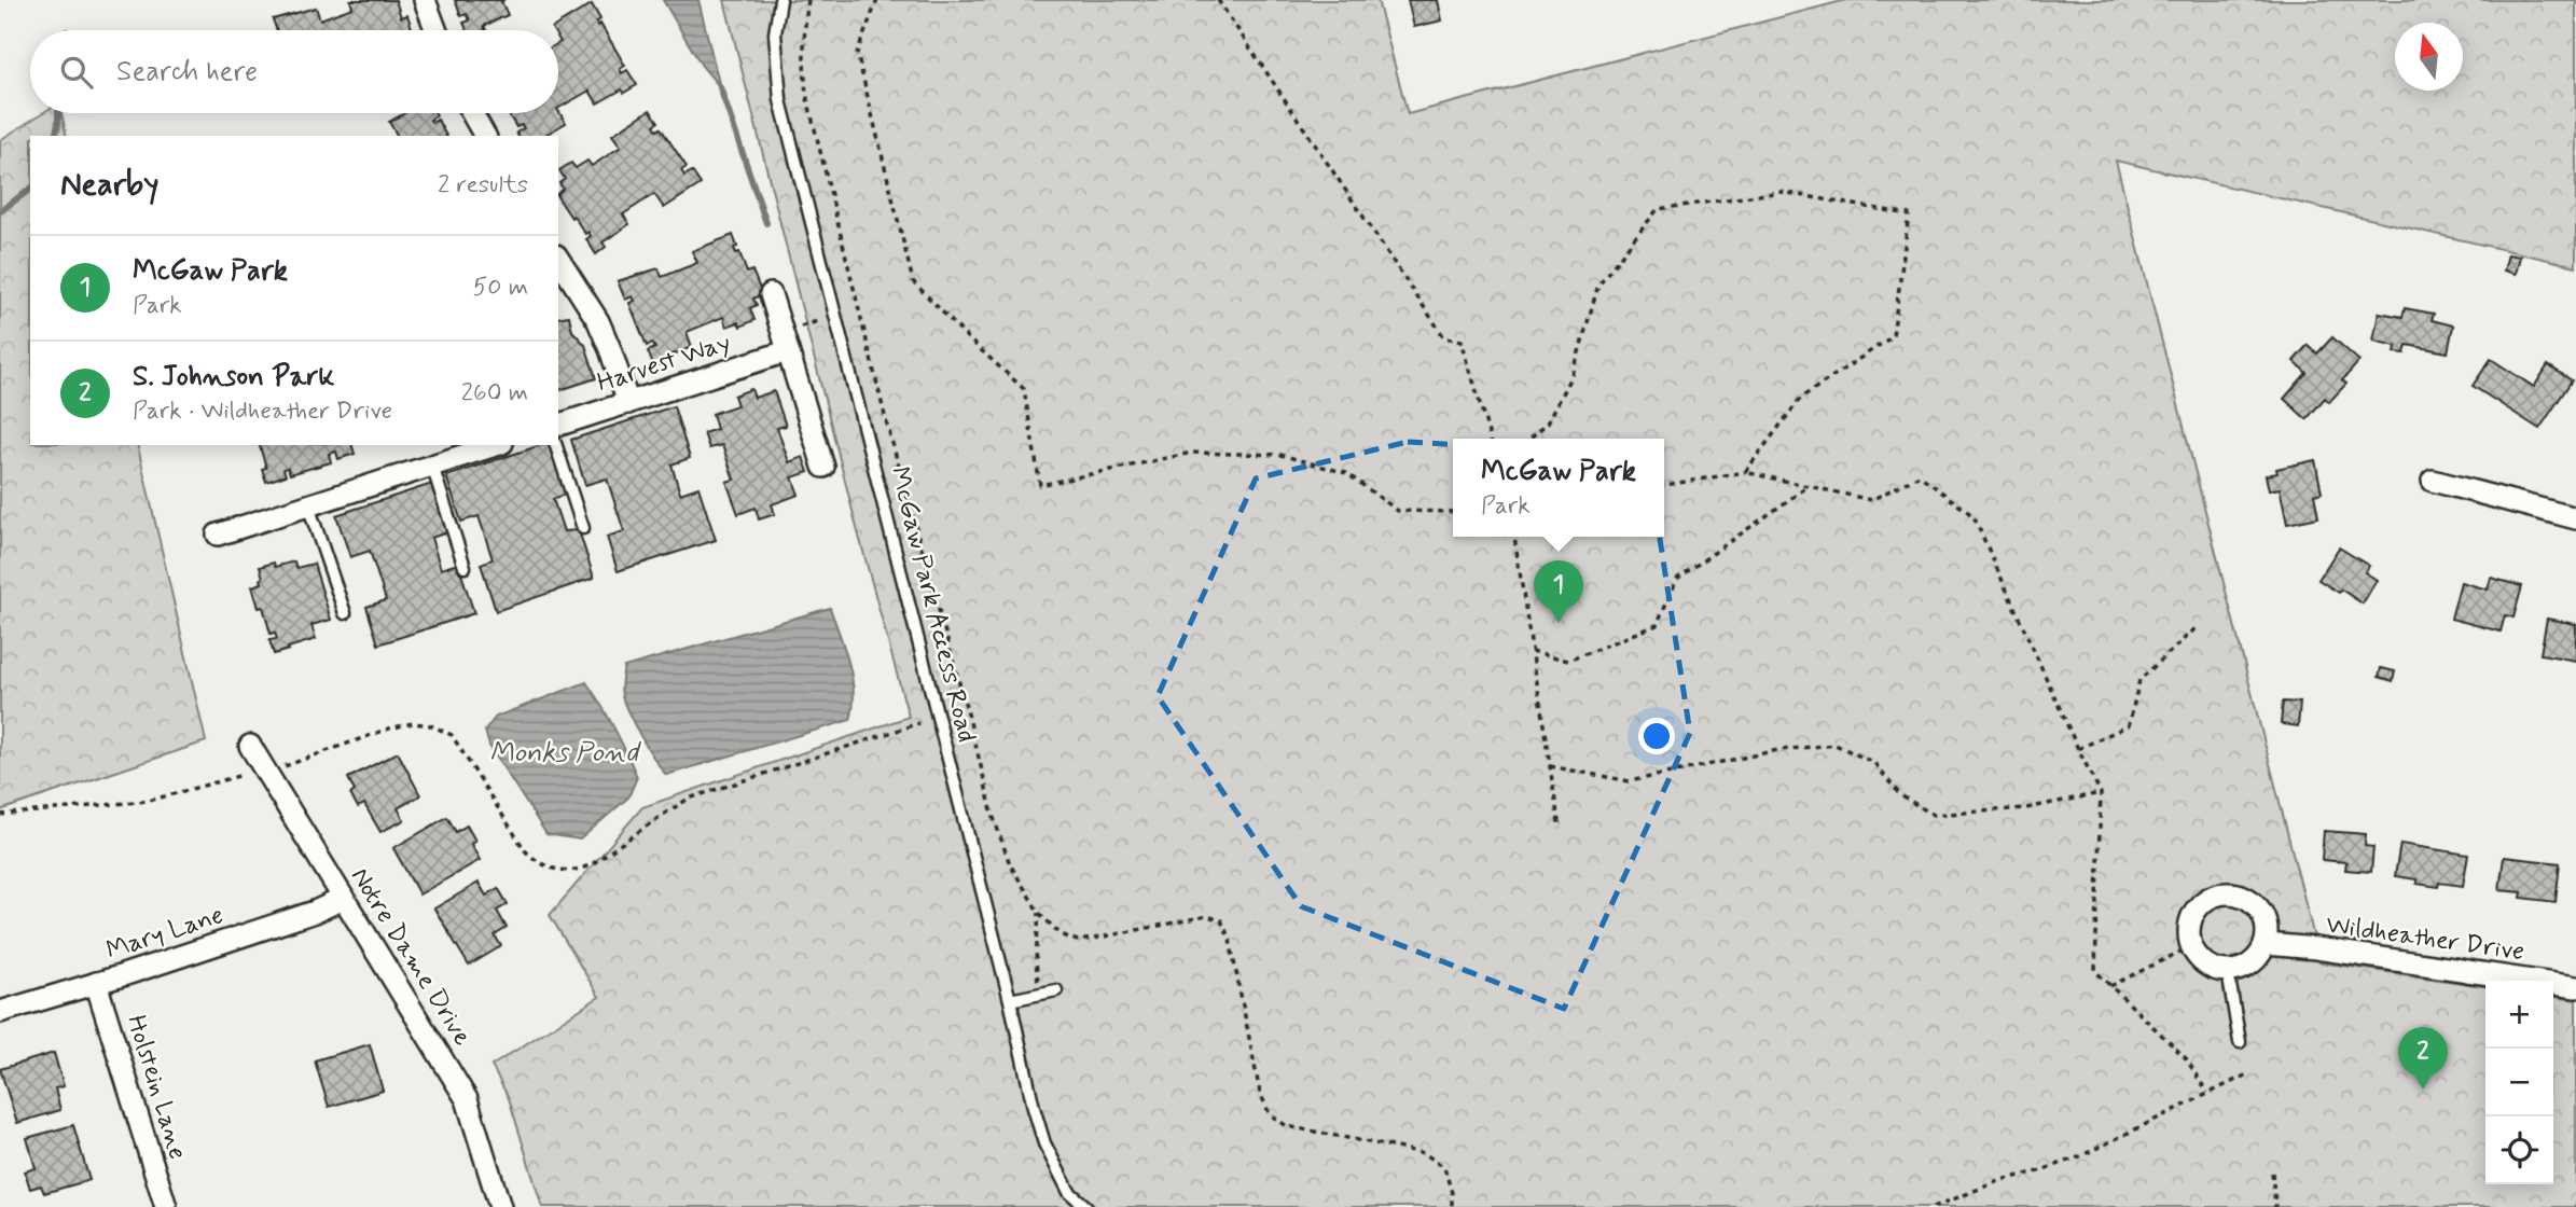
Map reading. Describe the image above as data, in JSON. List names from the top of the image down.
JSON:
{
  "streets": {
    "street": [
      "Harvest Way",
      "Mary Lane",
      "Wildheather Drive",
      "Notre Dame Drive",
      "Holstein Lane"
    ],
    "lane": ["McGaw Park Access Road"]
  },
  "crossings": [
    ["Mary Lane", "Notre Dame Drive"],
    ["Mary Lane", "Holstein Lane"]
  ],
  "water": ["Monks Pond"],
  "north": "top",
  "page": {
    "search": "Search here",
    "heading": ["Nearby", "2 results"],
    "list": [
      {
        "mark": "1",
        "name": "McGaw Park",
        "note": "Park",
        "value": "50 m"
      },
      {
        "mark": "2",
        "name": "S. Johnson Park",
        "note": "Park · Wildheather Drive",
        "value": "260 m"
      }
    ],
    "popup": ["McGaw Park", "Park"],
    "pins": ["1", "2"],
    "map_buttons": ["+", "−"]
  }
}
